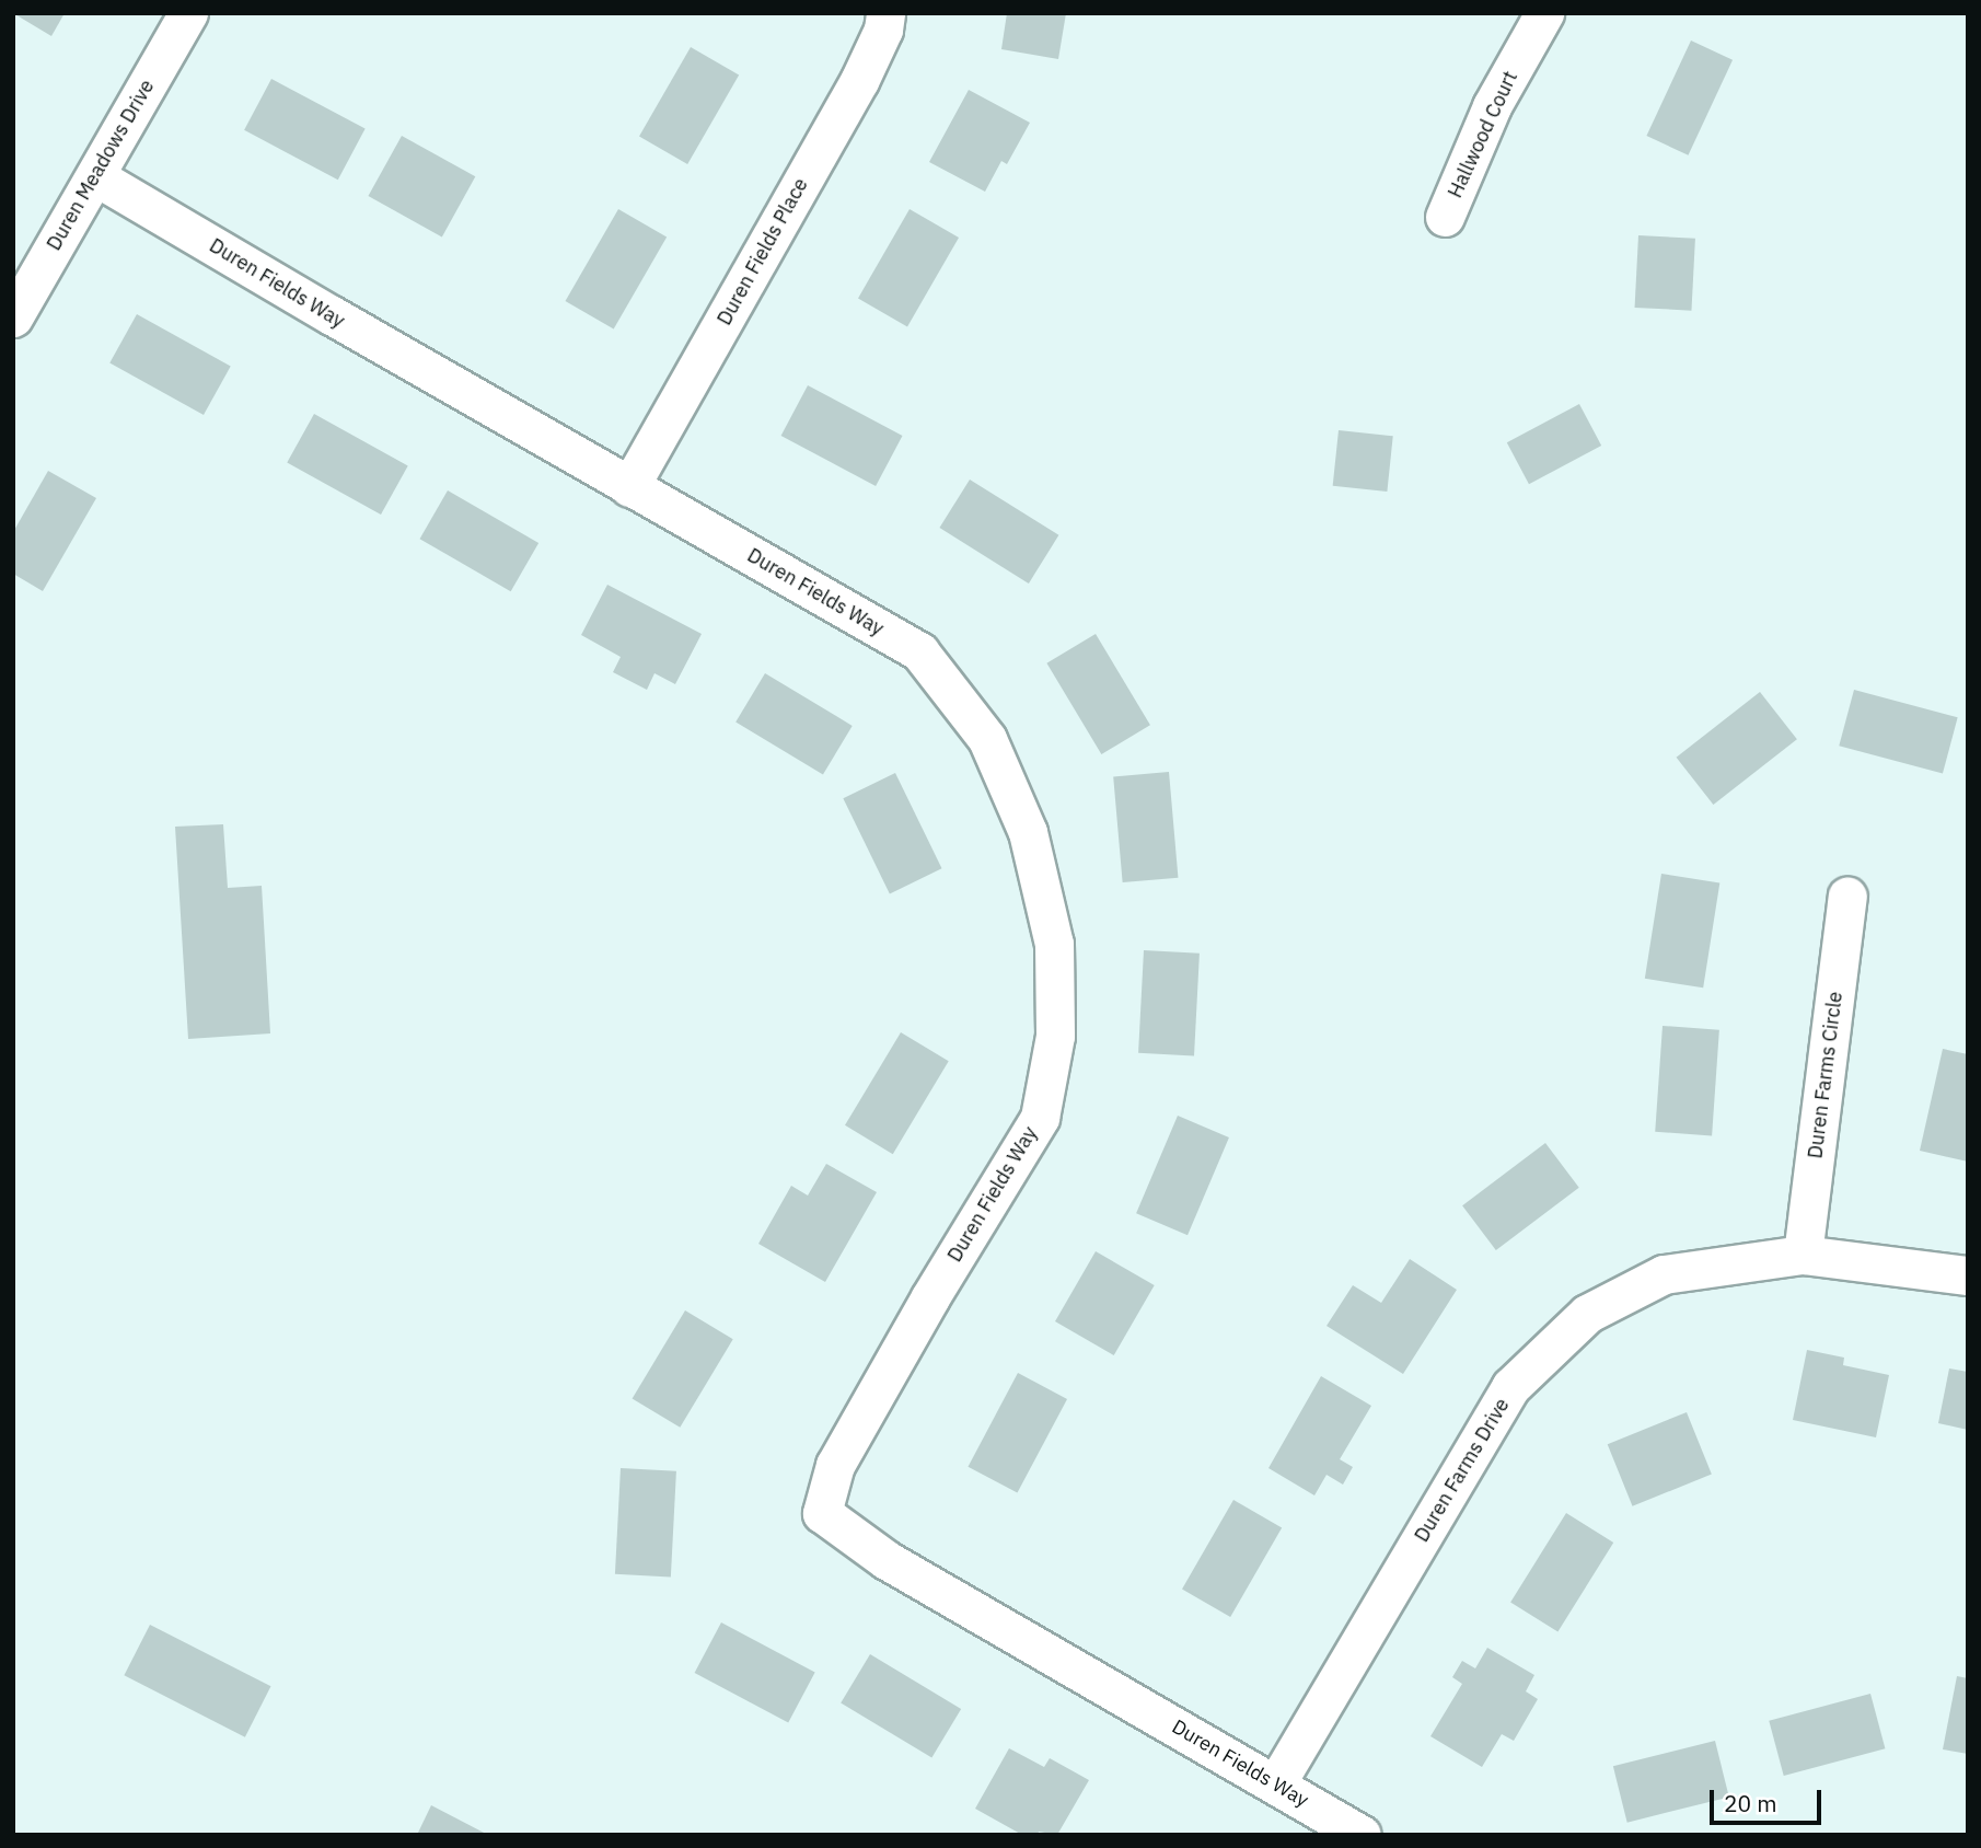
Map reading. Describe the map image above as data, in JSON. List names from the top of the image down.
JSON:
{
  "streets": {
    "street": [
      "Hallwood Court",
      "Duren Meadows Drive",
      "Duren Fields Place",
      "Duren Fields Way",
      "Duren Farms Circle",
      "Duren Farms Drive"
    ]
  },
  "crossings": [
    ["Duren Meadows Drive", "Duren Fields Way"],
    ["Duren Fields Place", "Duren Fields Way"],
    ["Duren Fields Way", "Duren Farms Drive"],
    ["Duren Farms Circle", "Duren Farms Drive"]
  ],
  "scale_bar": "20 m"
}
